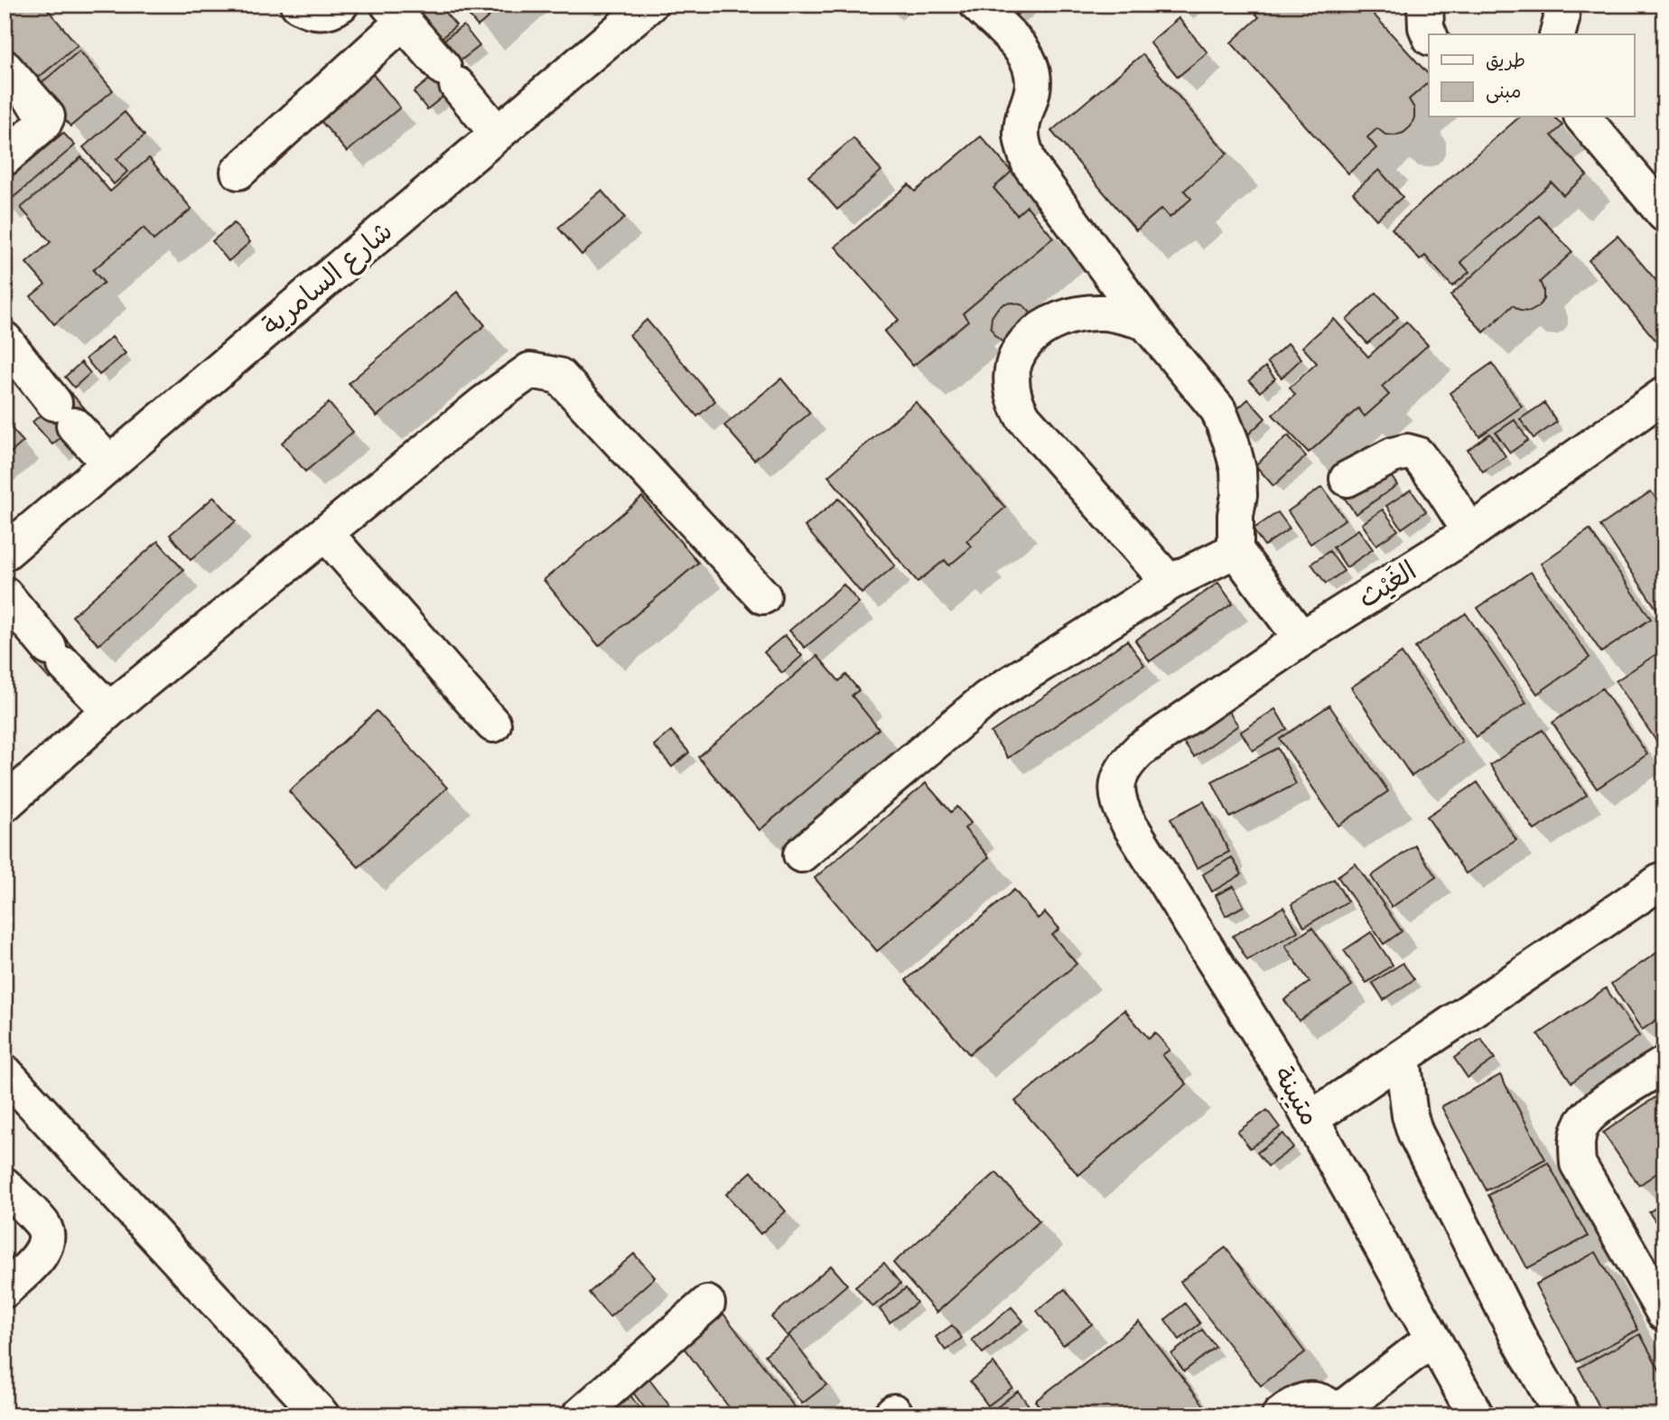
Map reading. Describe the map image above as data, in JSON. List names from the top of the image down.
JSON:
{
  "streets": {
    "street": ["شارع السامرية", "الغَيْث", "متيبنة"]
  },
  "crossings": [
    ["الغَيْث", "متيبنة"]
  ],
  "legend": ["طريق", "مبنى"]
}
